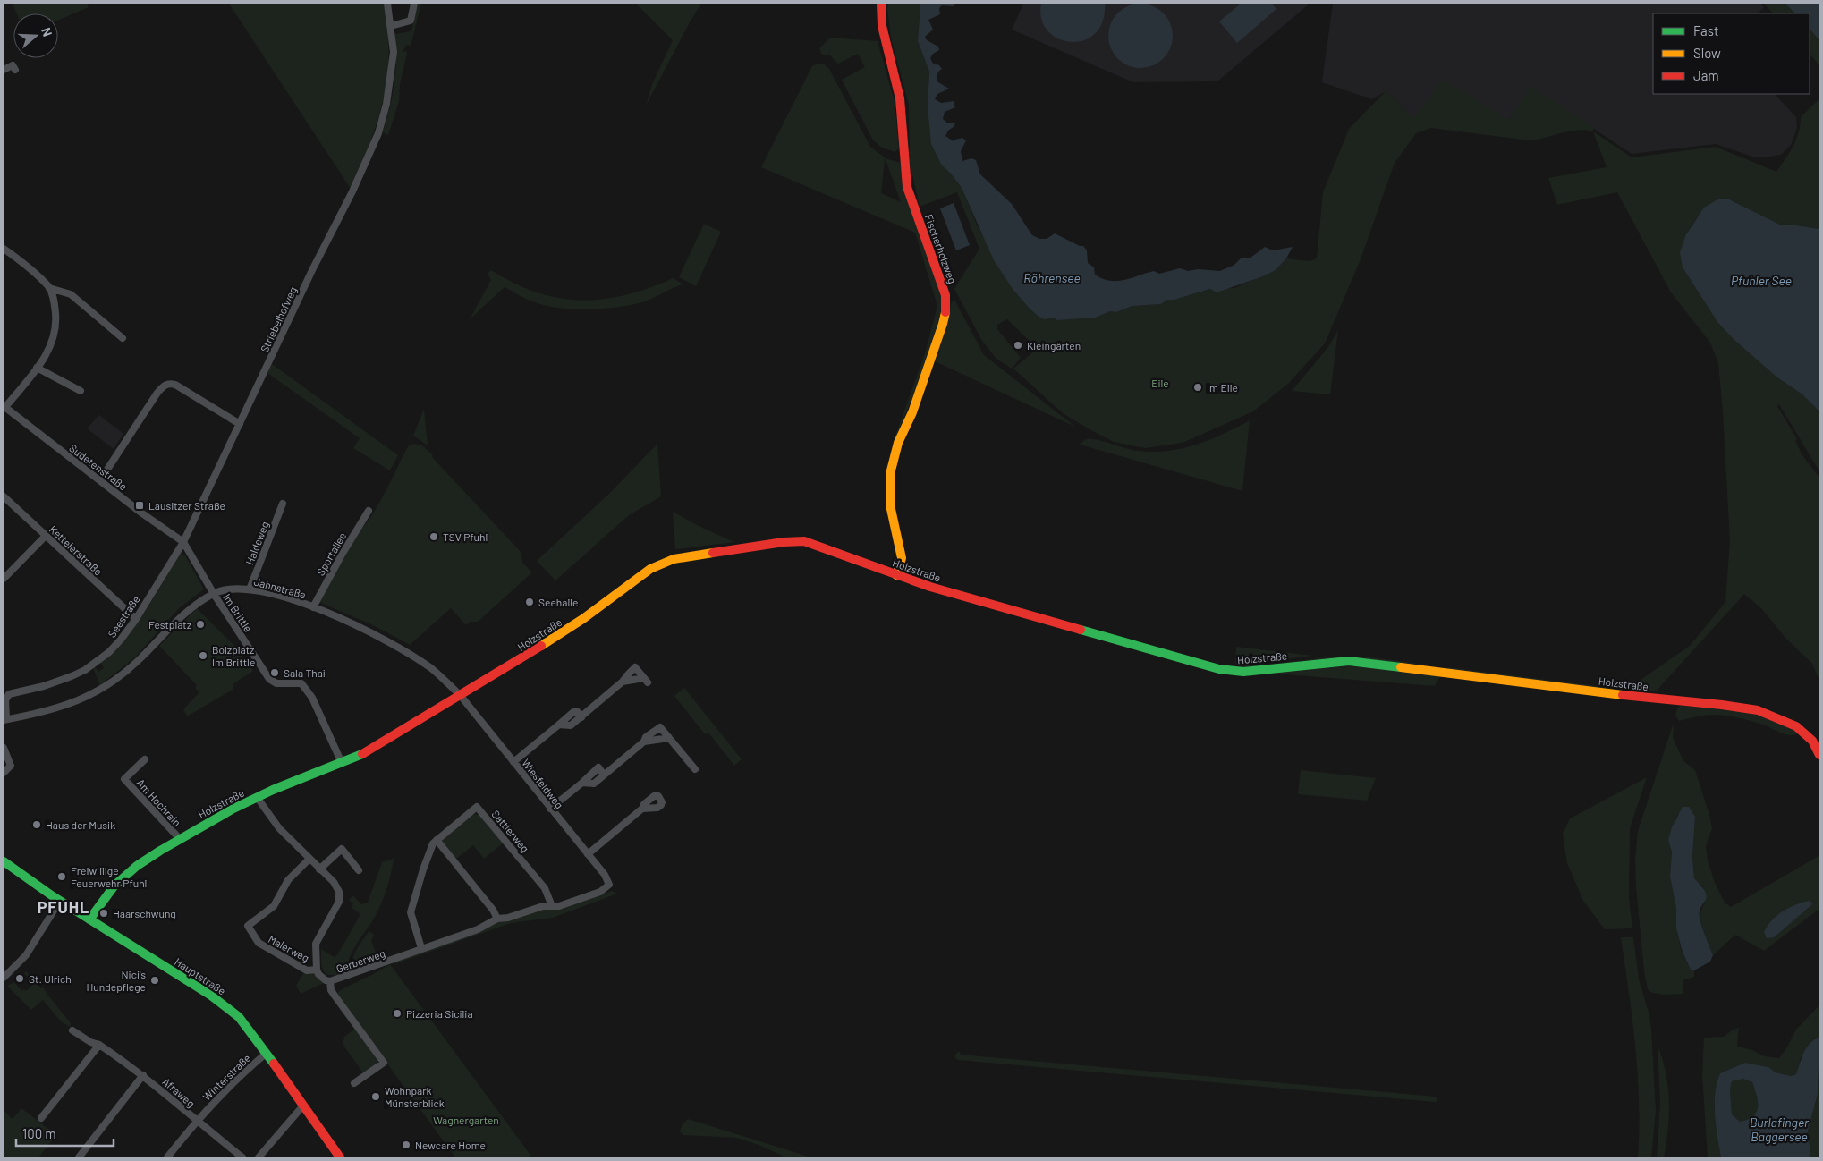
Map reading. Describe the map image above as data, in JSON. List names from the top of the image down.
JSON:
{
  "streets": {
    "street": [
      "Fischerholzweg",
      "Striebelhofweg",
      "Sudetenstraße",
      "Haldeweg",
      "Kettelerstraße",
      "Sportallee",
      "Holzstraße",
      "Jahnstraße",
      "Im Brittle",
      "Seestraße",
      "Wiesfeldweg",
      "Am Hochrain",
      "Sattlerweg",
      "Malerweg",
      "Gerberweg",
      "Hauptstraße",
      "Winterstraße",
      "Afraweg"
    ]
  },
  "crossings": [
    ["Fischerholzweg", "Holzstraße"],
    ["Striebelhofweg", "Sudetenstraße"],
    ["Striebelhofweg", "Im Brittle"],
    ["Striebelhofweg", "Seestraße"],
    ["Sudetenstraße", "Im Brittle"],
    ["Sudetenstraße", "Seestraße"],
    ["Haldeweg", "Jahnstraße"],
    ["Kettelerstraße", "Seestraße"],
    ["Sportallee", "Jahnstraße"],
    ["Holzstraße", "Jahnstraße"],
    ["Holzstraße", "Im Brittle"],
    ["Holzstraße", "Wiesfeldweg"],
    ["Holzstraße", "Am Hochrain"],
    ["Holzstraße", "Hauptstraße"],
    ["Jahnstraße", "Im Brittle"],
    ["Jahnstraße", "Wiesfeldweg"],
    ["Im Brittle", "Seestraße"],
    ["Wiesfeldweg", "Gerberweg"],
    ["Sattlerweg", "Gerberweg"],
    ["Malerweg", "Gerberweg"],
    ["Hauptstraße", "Winterstraße"],
    ["Winterstraße", "Afraweg"]
  ],
  "districts": ["PFUHL"],
  "water": ["Röhrensee", "Pfuhler See", "Burlafinger Baggersee"],
  "parks": ["Eile", "Wagnergarten"],
  "places": {
    "other": [
      "Kleingärten",
      "Im Eile",
      "TSV Pfuhl",
      "Seehalle",
      "Festplatz",
      "Bolzplatz Im Brittle",
      "Sala Thai",
      "Haus der Musik",
      "Freiwillige Feuerwehr Pfuhl",
      "Haarschwung",
      "St. Ulrich",
      "Nici's Hundepflege",
      "Pizzeria Sicilia",
      "Wohnpark Münsterblick",
      "Newcare Home"
    ],
    "transit": ["Lausitzer Straße"]
  },
  "legend": ["Fast", "Slow", "Jam"],
  "scale_bar": "100 m",
  "north": "right"
}
